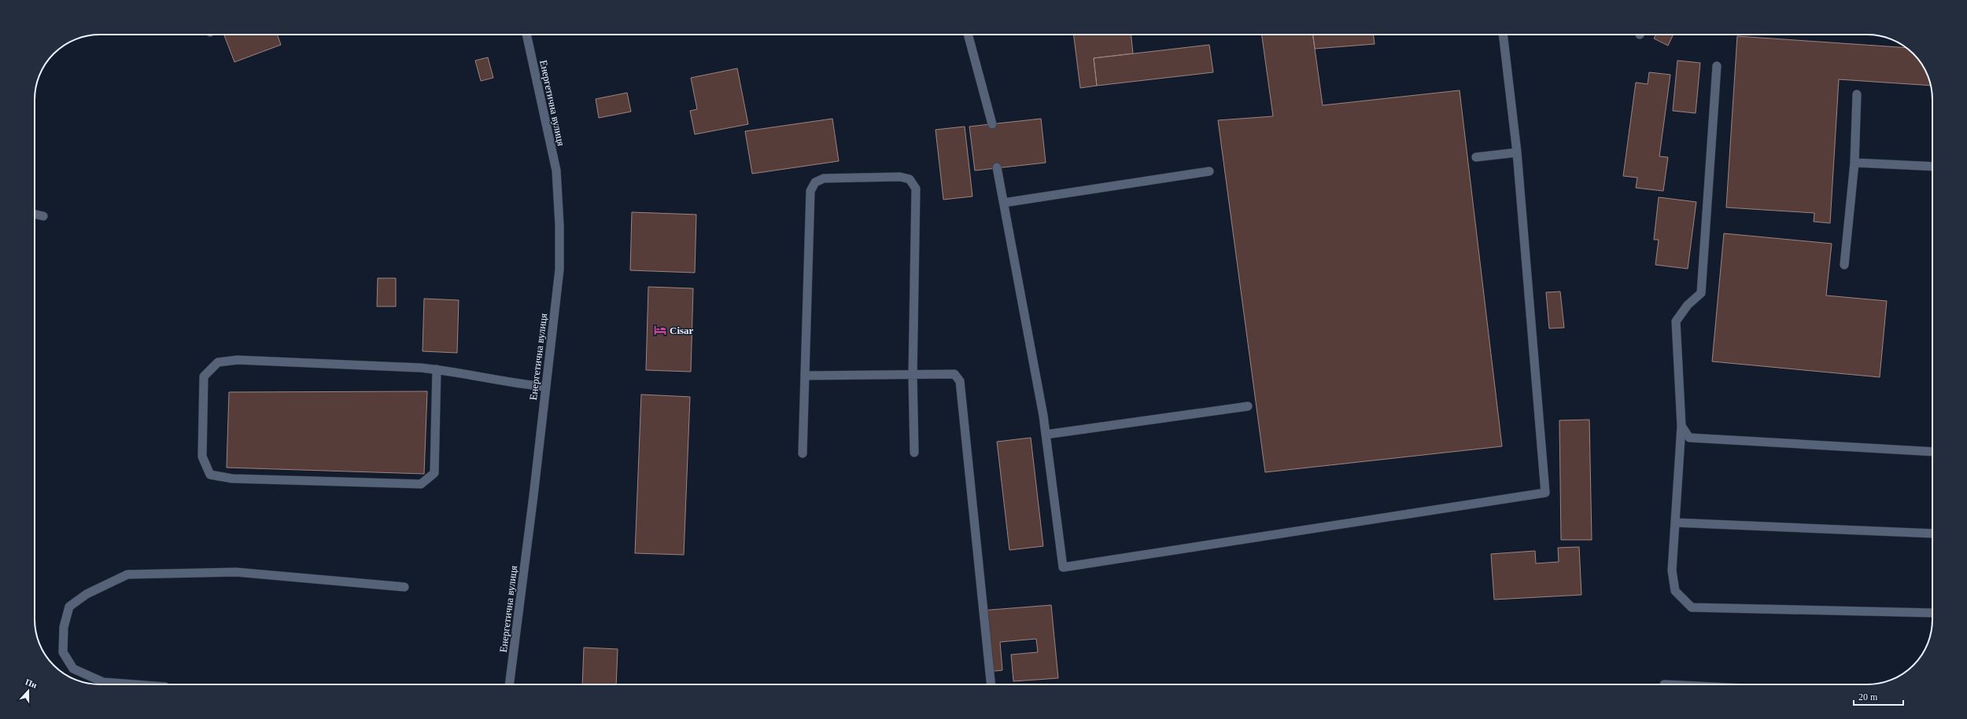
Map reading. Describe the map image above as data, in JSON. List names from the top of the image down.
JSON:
{
  "streets": {
    "street": ["Енергетична вулиця"]
  },
  "places": {
    "hotel": ["Cisar"]
  },
  "scale_bar": "20 m",
  "north": "top"
}
